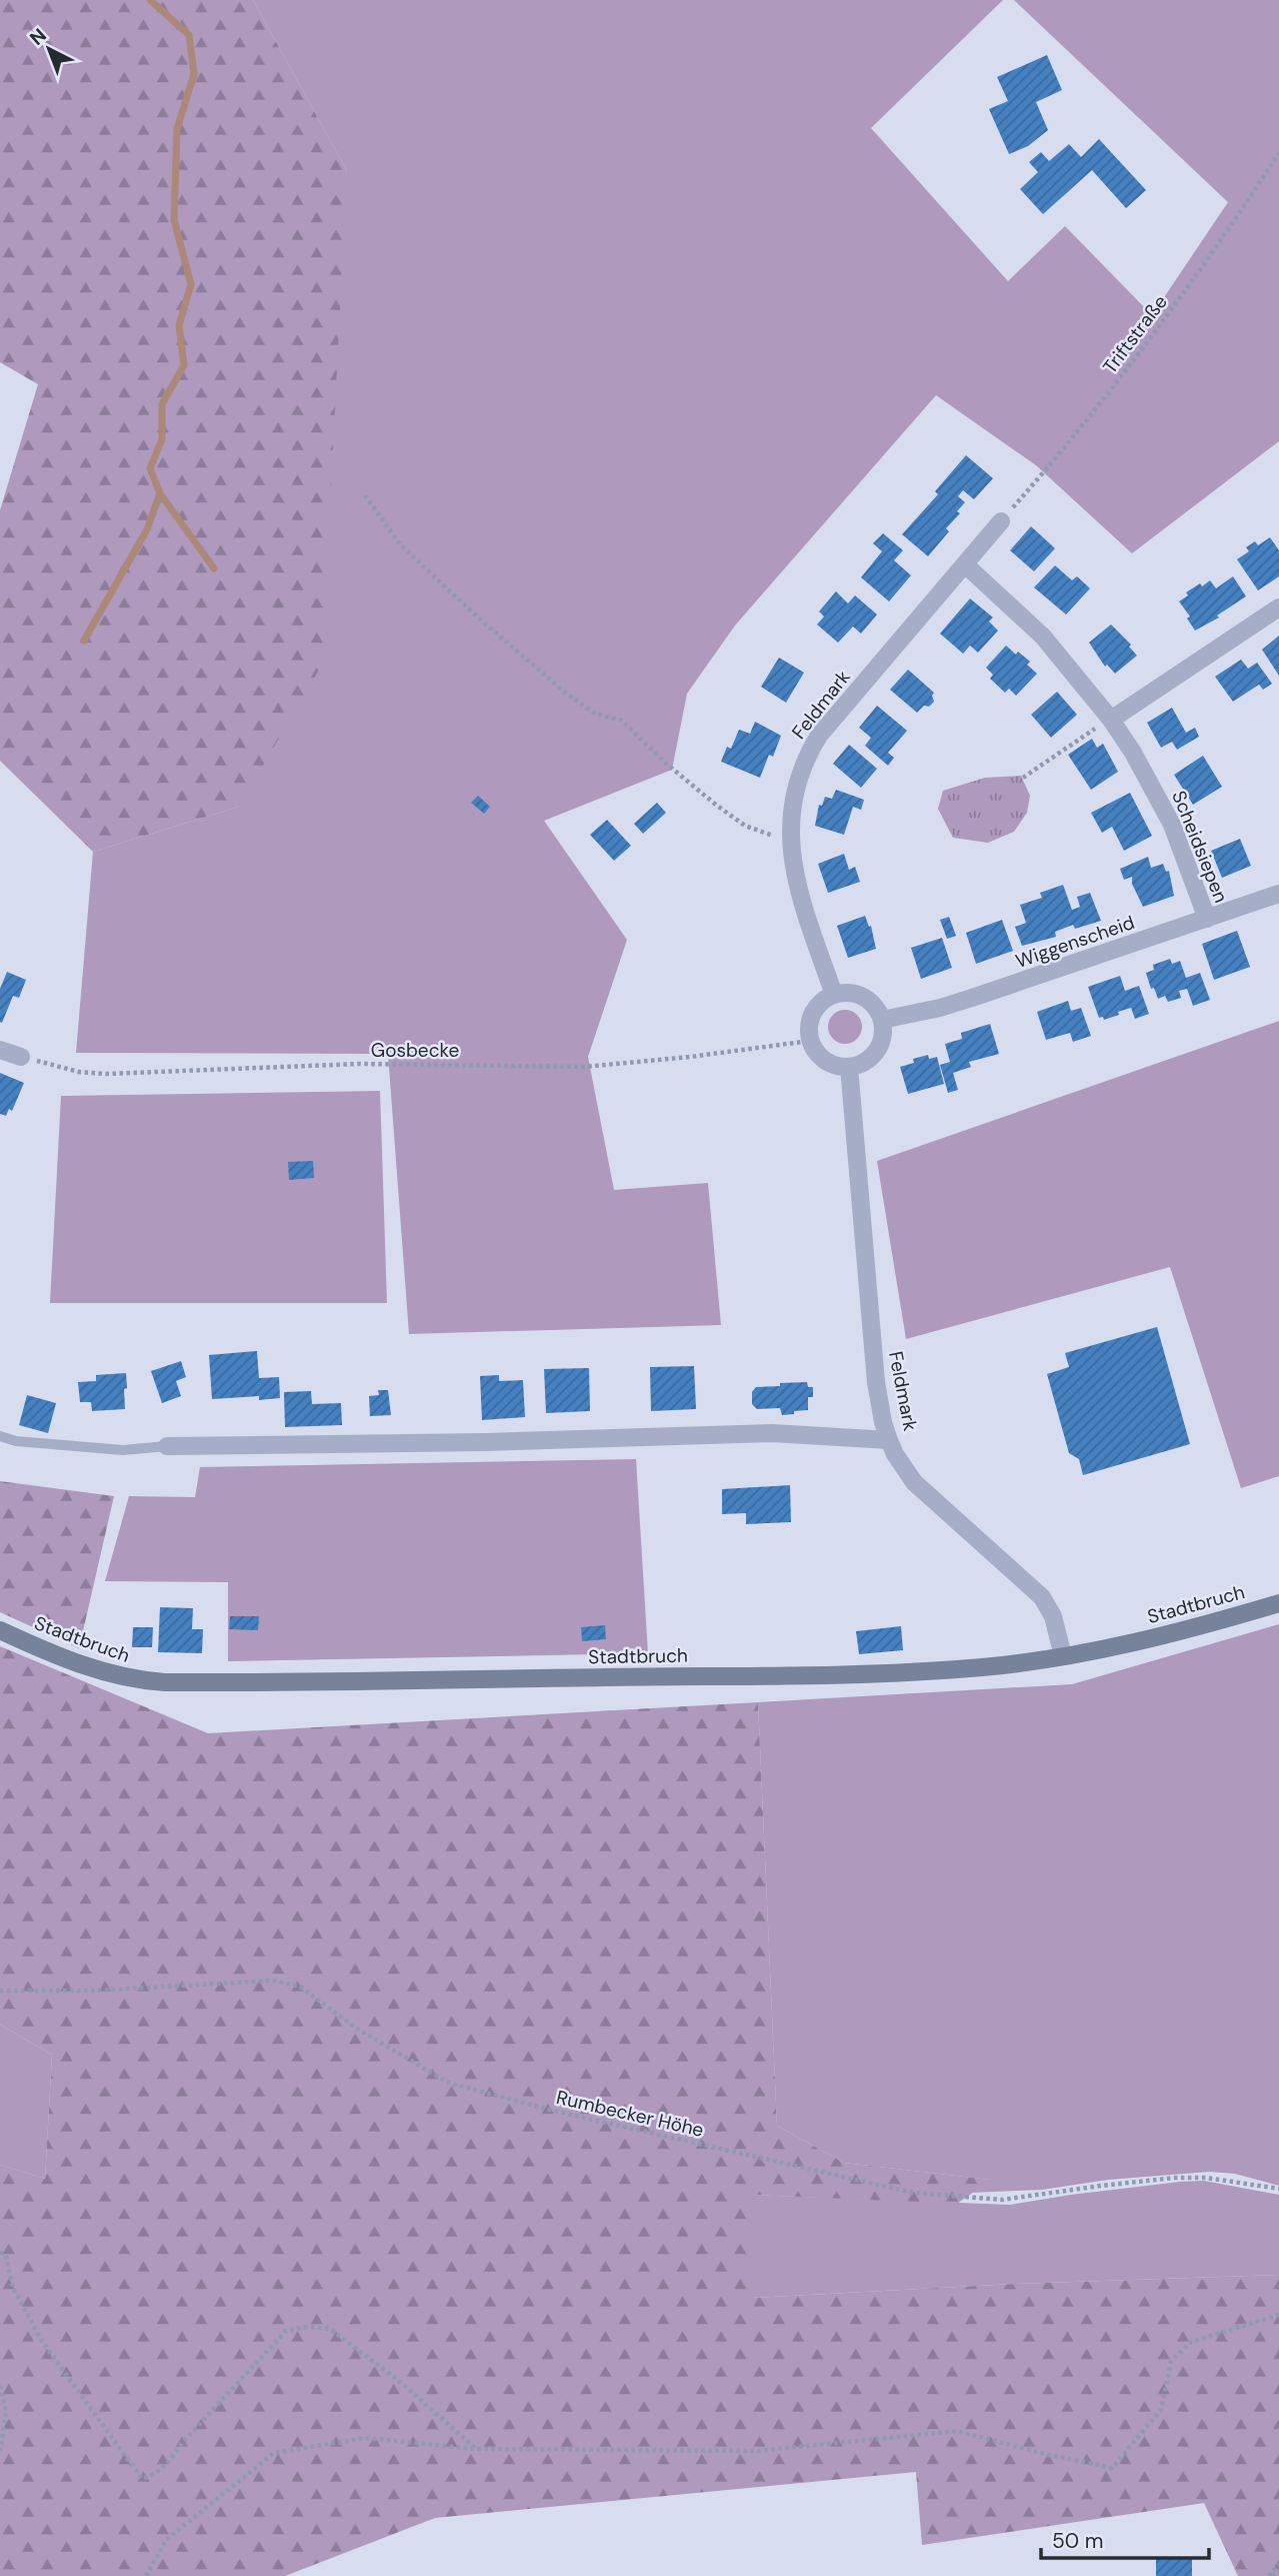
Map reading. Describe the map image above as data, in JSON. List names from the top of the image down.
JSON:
{
  "streets": {
    "street": [
      "Feldmark",
      "Scheidsiepen",
      "Wiggenscheid",
      "Stadtbruch"
    ],
    "path": ["Triftstraße", "Gosbecke", "Rumbecker Höhe"]
  },
  "crossings": [
    ["Triftstraße", "Feldmark"],
    ["Feldmark", "Scheidsiepen"],
    ["Feldmark", "Wiggenscheid"],
    ["Feldmark", "Gosbecke"],
    ["Feldmark", "Stadtbruch"],
    ["Scheidsiepen", "Wiggenscheid"],
    ["Wiggenscheid", "Gosbecke"]
  ],
  "scale_bar": "50 m",
  "north": "top left"
}
